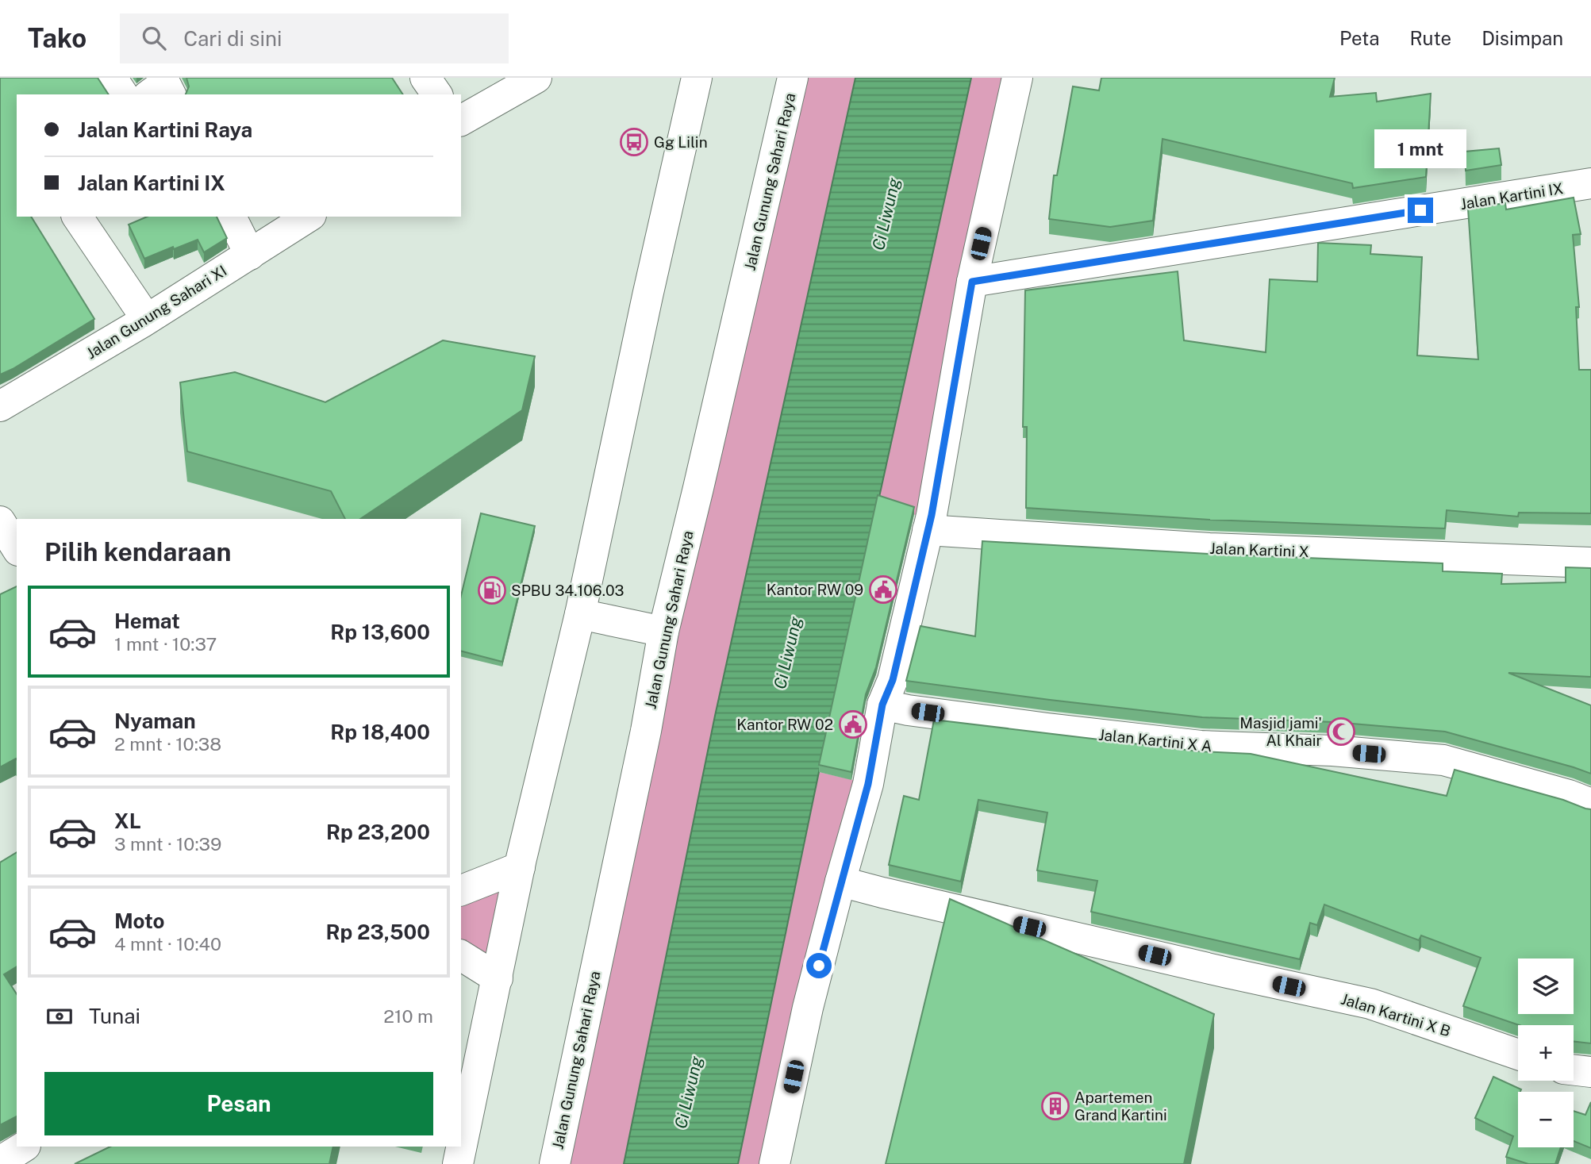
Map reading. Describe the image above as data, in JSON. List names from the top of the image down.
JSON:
{
  "streets": {
    "street": [
      "Jalan Gunung Sahari Raya",
      "Jalan Kartini IX",
      "Jalan Gunung Sahari XI",
      "Jalan Kartini X",
      "Jalan Kartini X A",
      "Jalan Kartini X B"
    ]
  },
  "water": ["Ci Liwung"],
  "places": {
    "bus stop": ["Gg Lilin"],
    "public building": ["Kantor RW 09", "Kantor RW 02"],
    "fuel station": ["SPBU 34.106.03"],
    "mosque": ["Masjid jami' Al Khair"],
    "building": ["Apartemen Grand Kartini"]
  },
  "page": {
    "header": "Tako",
    "search": "Cari di sini",
    "nav": ["Peta", "Rute", "Disimpan"],
    "banner": ["Jalan Kartini Raya", "Jalan Kartini IX"],
    "bubble": "1 mnt",
    "heading": "Pilih kendaraan",
    "list": [
      {
        "name": "Hemat",
        "note": "1 mnt · 10:37",
        "value": "Rp 13,600"
      },
      {
        "name": "Nyaman",
        "note": "2 mnt · 10:38",
        "value": "Rp 18,400"
      },
      {
        "name": "XL",
        "note": "3 mnt · 10:39",
        "value": "Rp 23,200"
      },
      {
        "name": "Moto",
        "note": "4 mnt · 10:40",
        "value": "Rp 23,500"
      }
    ],
    "map_buttons": ["+", "−"],
    "pay": ["Tunai", "210 m"],
    "buttons": "Pesan"
  }
}
